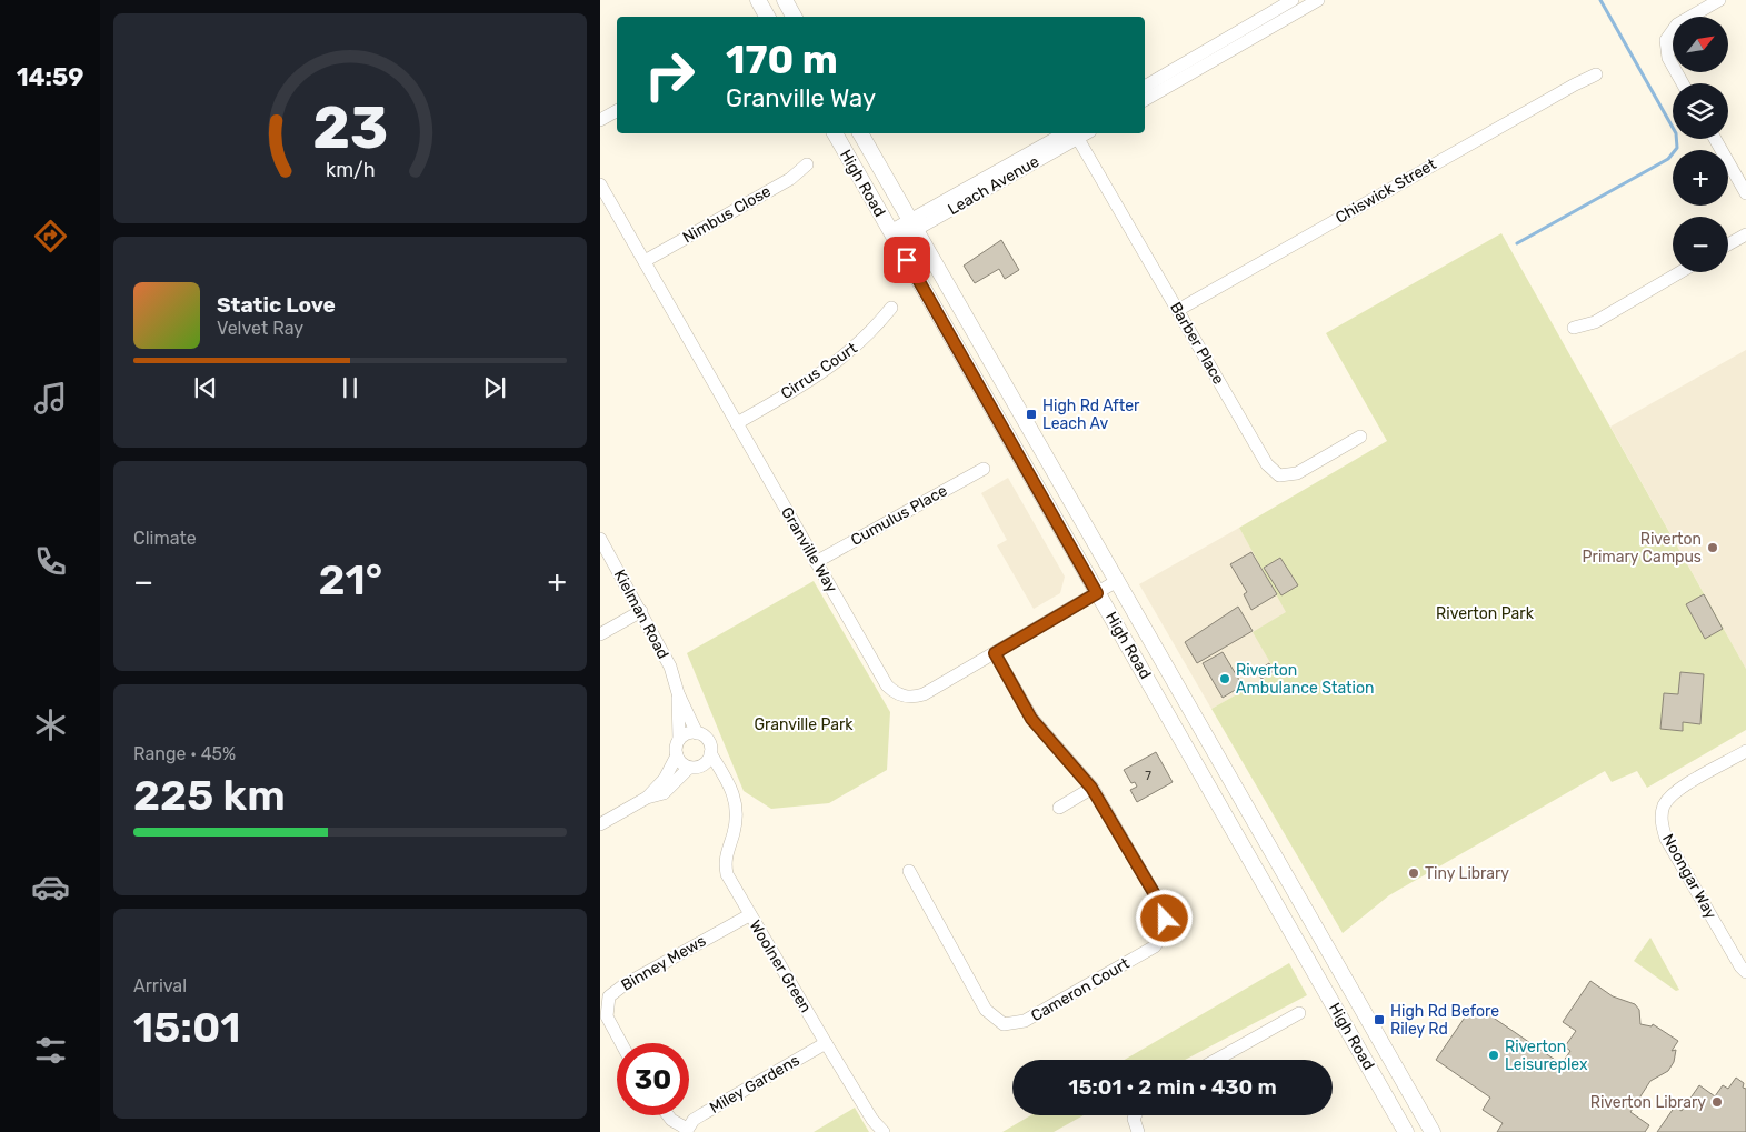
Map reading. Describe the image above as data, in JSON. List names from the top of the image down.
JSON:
{
  "streets": {
    "main road": ["High Road"],
    "street": [
      "Leach Avenue",
      "Chiswick Street",
      "Nimbus Close",
      "Barber Place",
      "Cirrus Court",
      "Cumulus Place",
      "Granville Way",
      "Kielman Road",
      "Noongar Way",
      "Binney Mews",
      "Woolner Green",
      "Cameron Court",
      "Miley Gardens"
    ]
  },
  "crossings": [
    ["High Road", "Leach Avenue"],
    ["High Road", "Granville Way"],
    ["Leach Avenue", "Barber Place"],
    ["Chiswick Street", "Barber Place"],
    ["Nimbus Close", "Granville Way"],
    ["Cirrus Court", "Granville Way"],
    ["Cumulus Place", "Granville Way"],
    ["Granville Way", "Cameron Court"],
    ["Binney Mews", "Woolner Green"],
    ["Woolner Green", "Miley Gardens"]
  ],
  "parks": ["Riverton Park", "Granville Park"],
  "places": {
    "transit": ["High Rd After Leach Av", "High Rd Before Riley Rd"],
    "other": [
      "Riverton Primary Campus",
      "Riverton Ambulance Station",
      "Tiny Library",
      "Riverton Leisureplex",
      "Riverton Library"
    ]
  },
  "house_numbers": ["7"],
  "north": "top right",
  "page": {
    "tabs": "14:59",
    "map_buttons": ["+", "−"],
    "turn": ["170 m", "Granville Way"],
    "song": ["Static Love", "Velvet Ray"],
    "tile": [
      "Climate",
      ["Range · 45%", "225 km"],
      ["Arrival", "15:01"]
    ],
    "heat": ["−", "21°", "+"],
    "limit": "30",
    "trip": "15:01 · 2 min · 430 m",
    "gauge": ["23", "km/h"]
  }
}
